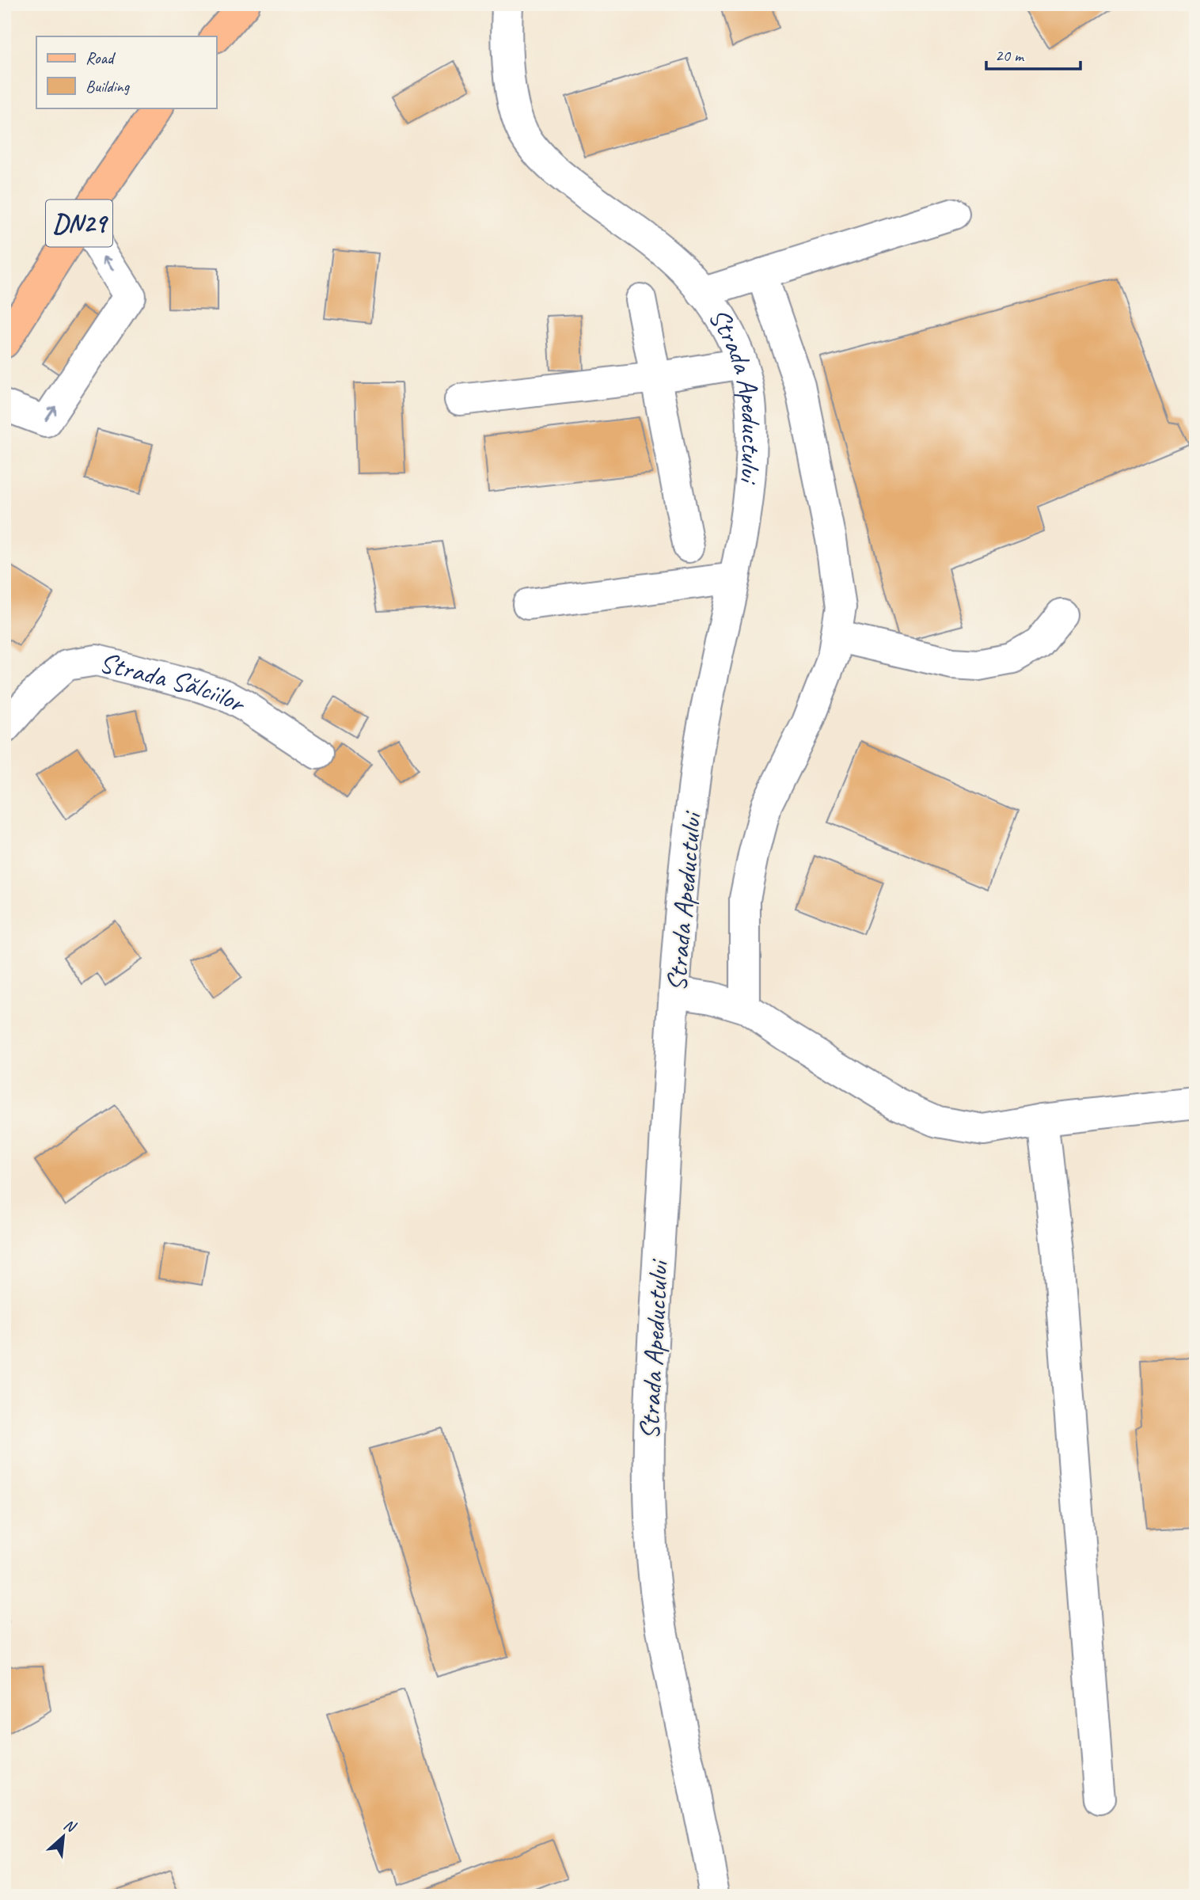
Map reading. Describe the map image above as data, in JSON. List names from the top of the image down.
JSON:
{
  "streets": {
    "main road": ["DN29"],
    "street": ["Strada Apeductului", "Strada Sălciilor"]
  },
  "legend": ["Road", "Building"],
  "scale_bar": "20 m",
  "north": "top right"
}
